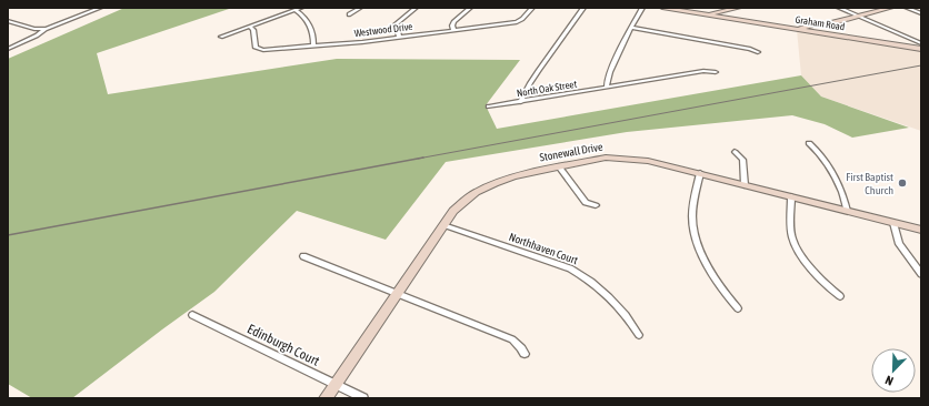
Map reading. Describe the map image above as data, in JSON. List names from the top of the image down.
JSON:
{
  "streets": {
    "street": [
      "Graham Road",
      "Westwood Drive",
      "North Oak Street",
      "Stonewall Drive",
      "Northhaven Court",
      "Edinburgh Court"
    ]
  },
  "crossings": [
    ["Stonewall Drive", "Northhaven Court"],
    ["Stonewall Drive", "Edinburgh Court"]
  ],
  "places": ["First Baptist Church"],
  "north": "bottom left"
}
